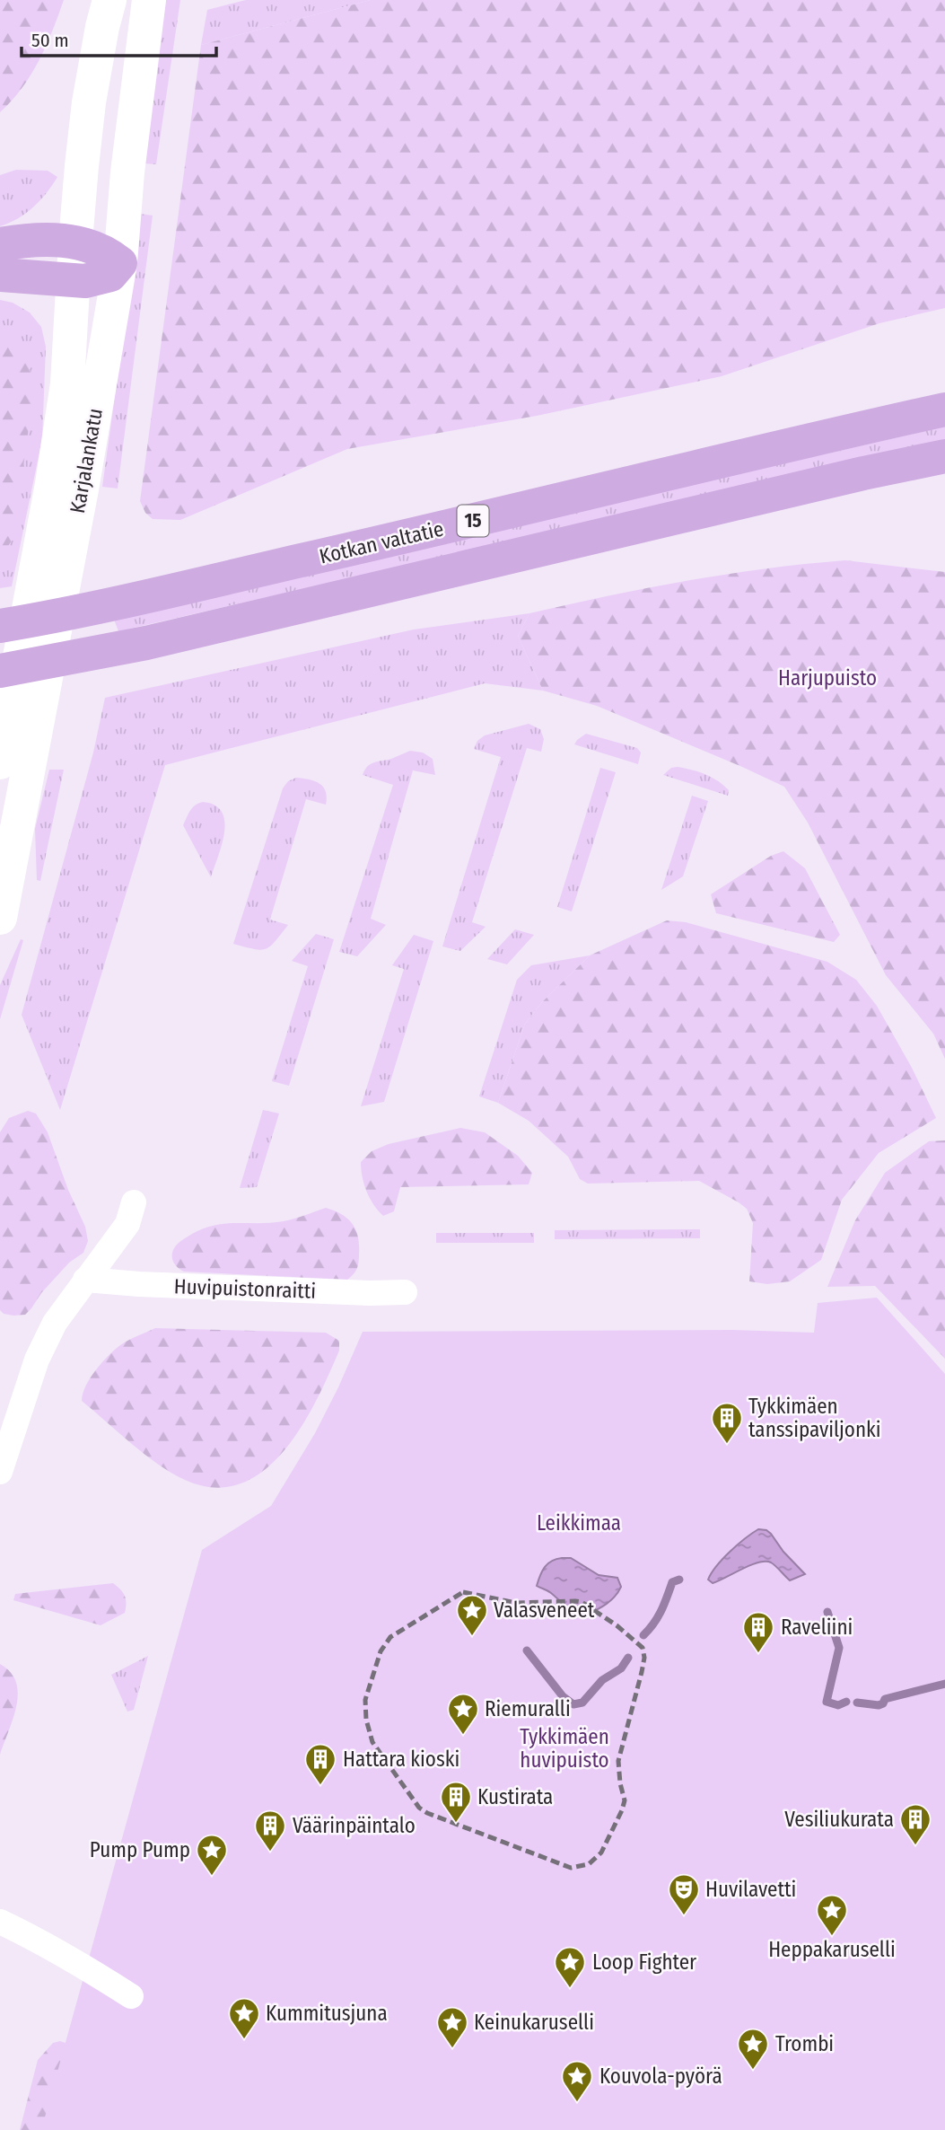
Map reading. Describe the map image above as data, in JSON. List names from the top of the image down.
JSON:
{
  "streets": {
    "highway": ["15", "Kotkan valtatie"],
    "main road": ["Karjalankatu"],
    "street": ["Huvipuistonraitti"]
  },
  "parks": ["Harjupuisto", "Leikkimaa", "Tykkimäen huvipuisto"],
  "places": {
    "building": [
      "Tykkimäen tanssipaviljonki",
      "Raveliini",
      "Hattara kioski",
      "Kustirata",
      "Vesiliukurata",
      "Väärinpäintalo"
    ],
    "place": [
      "Valasveneet",
      "Riemuralli",
      "Pump Pump",
      "Heppakaruselli",
      "Loop Fighter",
      "Kummitusjuna",
      "Keinukaruselli",
      "Trombi",
      "Kouvola-pyörä"
    ],
    "theatre": ["Huvilavetti"]
  },
  "scale_bar": "50 m"
}
